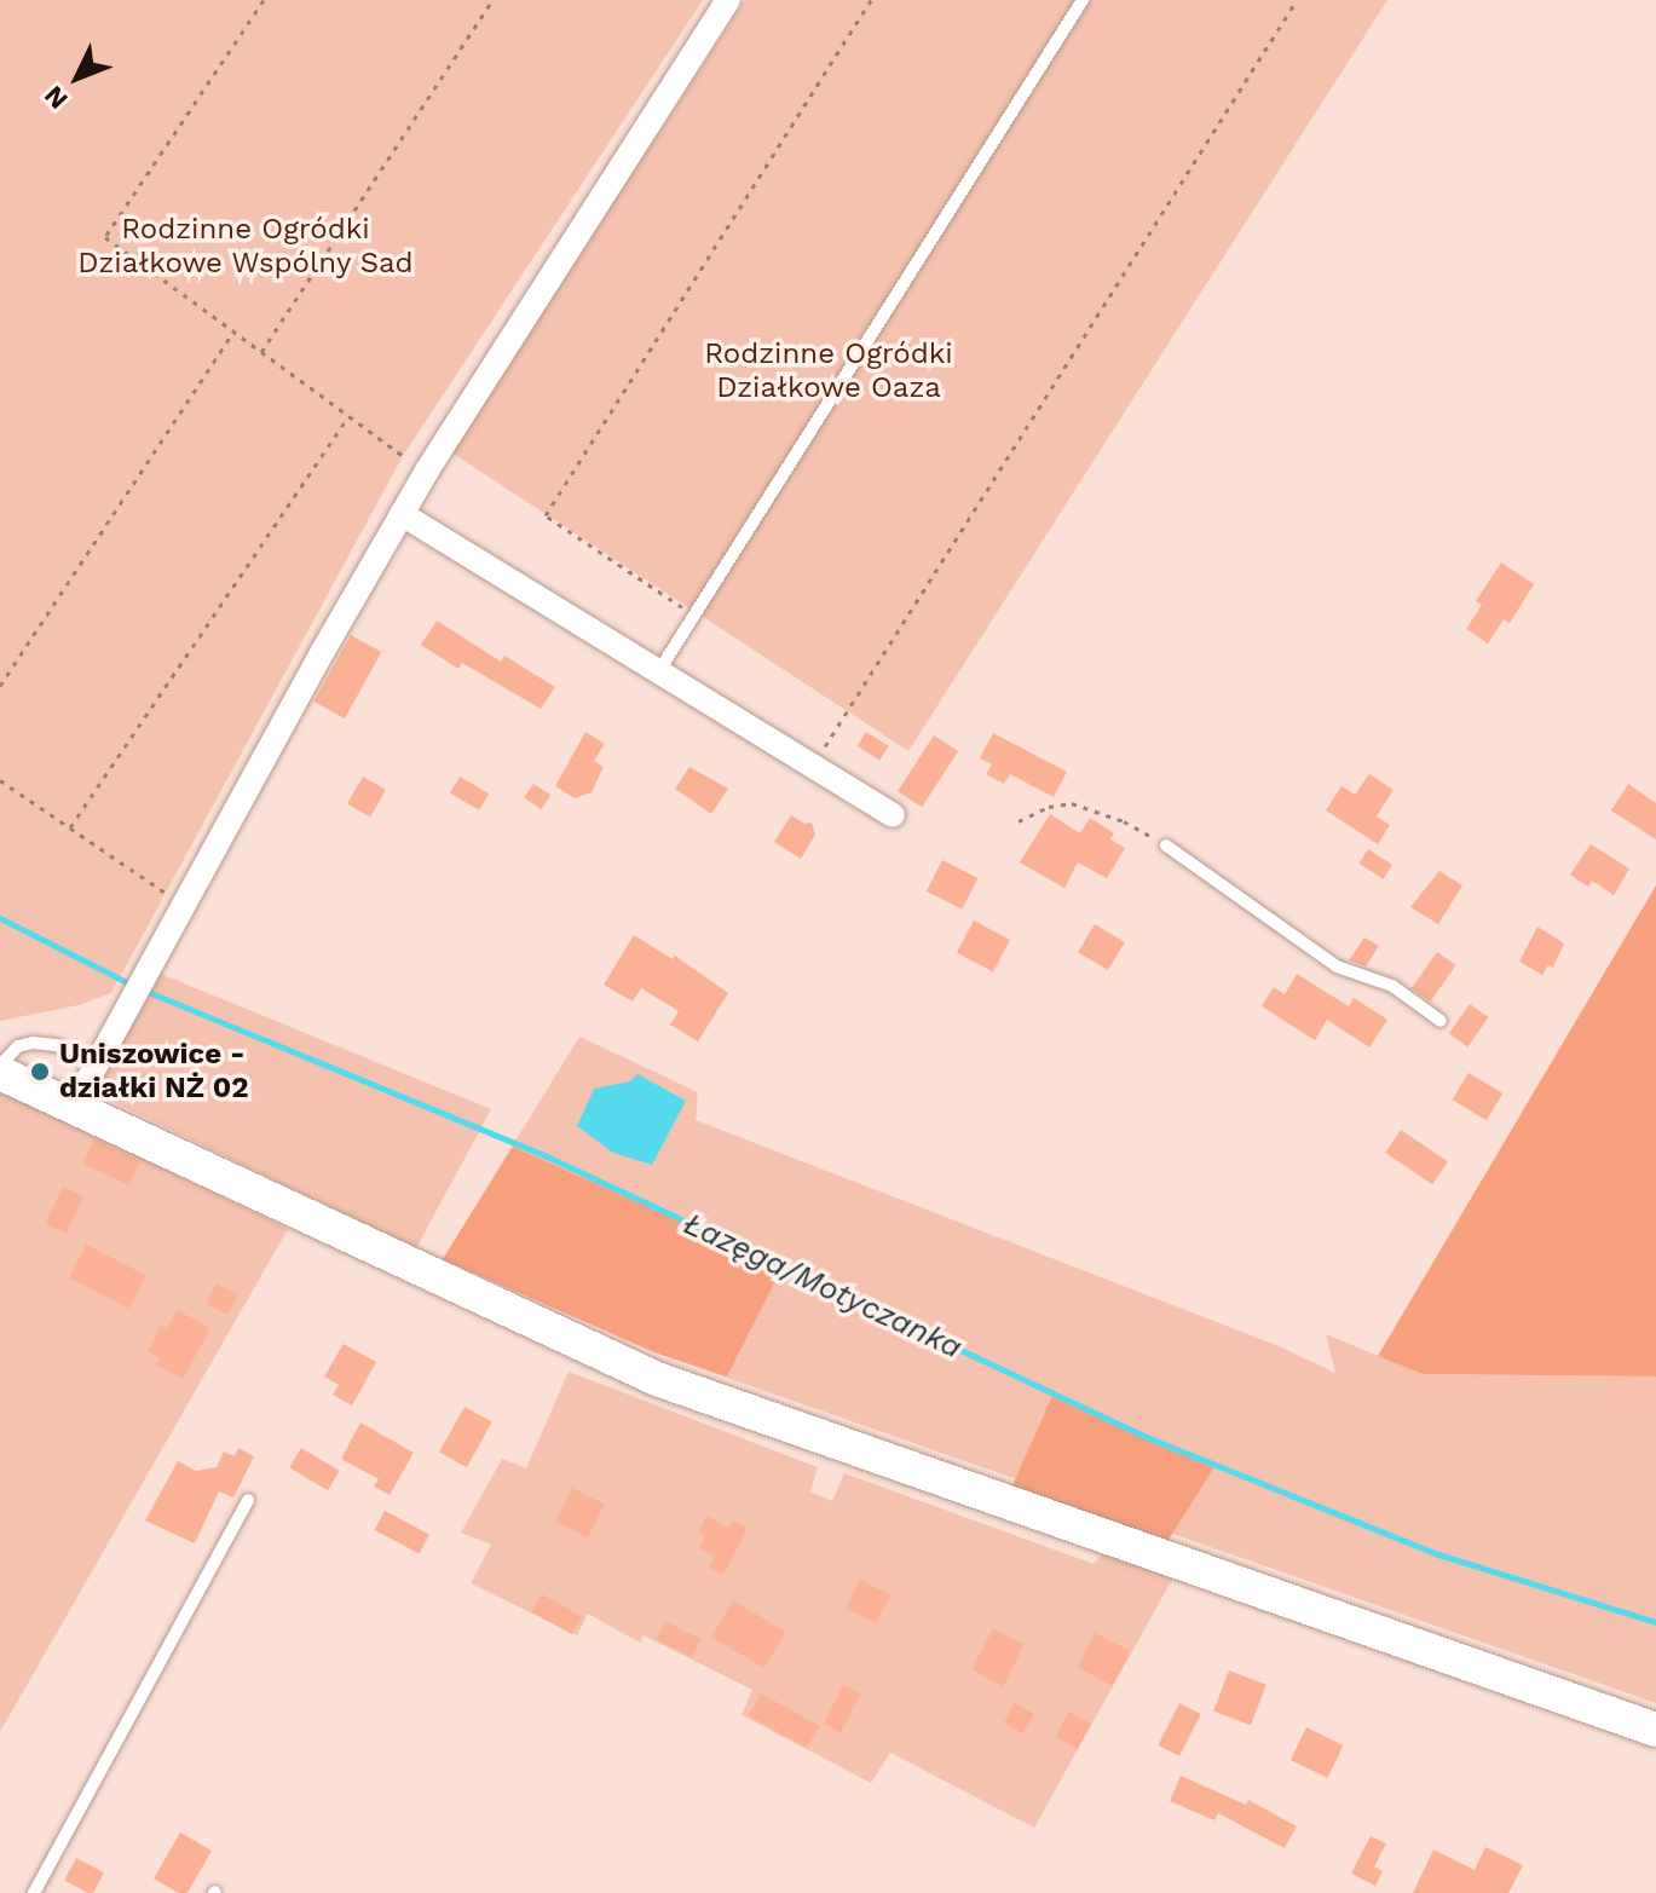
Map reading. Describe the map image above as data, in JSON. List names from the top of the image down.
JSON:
{
  "water": ["Łazęga/Motyczanka"],
  "parks": ["Rodzinne Ogródki Działkowe Wspólny Sad", "Rodzinne Ogródki Działkowe Oaza"],
  "places": ["Uniszowice - działki NŻ 02"],
  "north": "bottom left"
}
